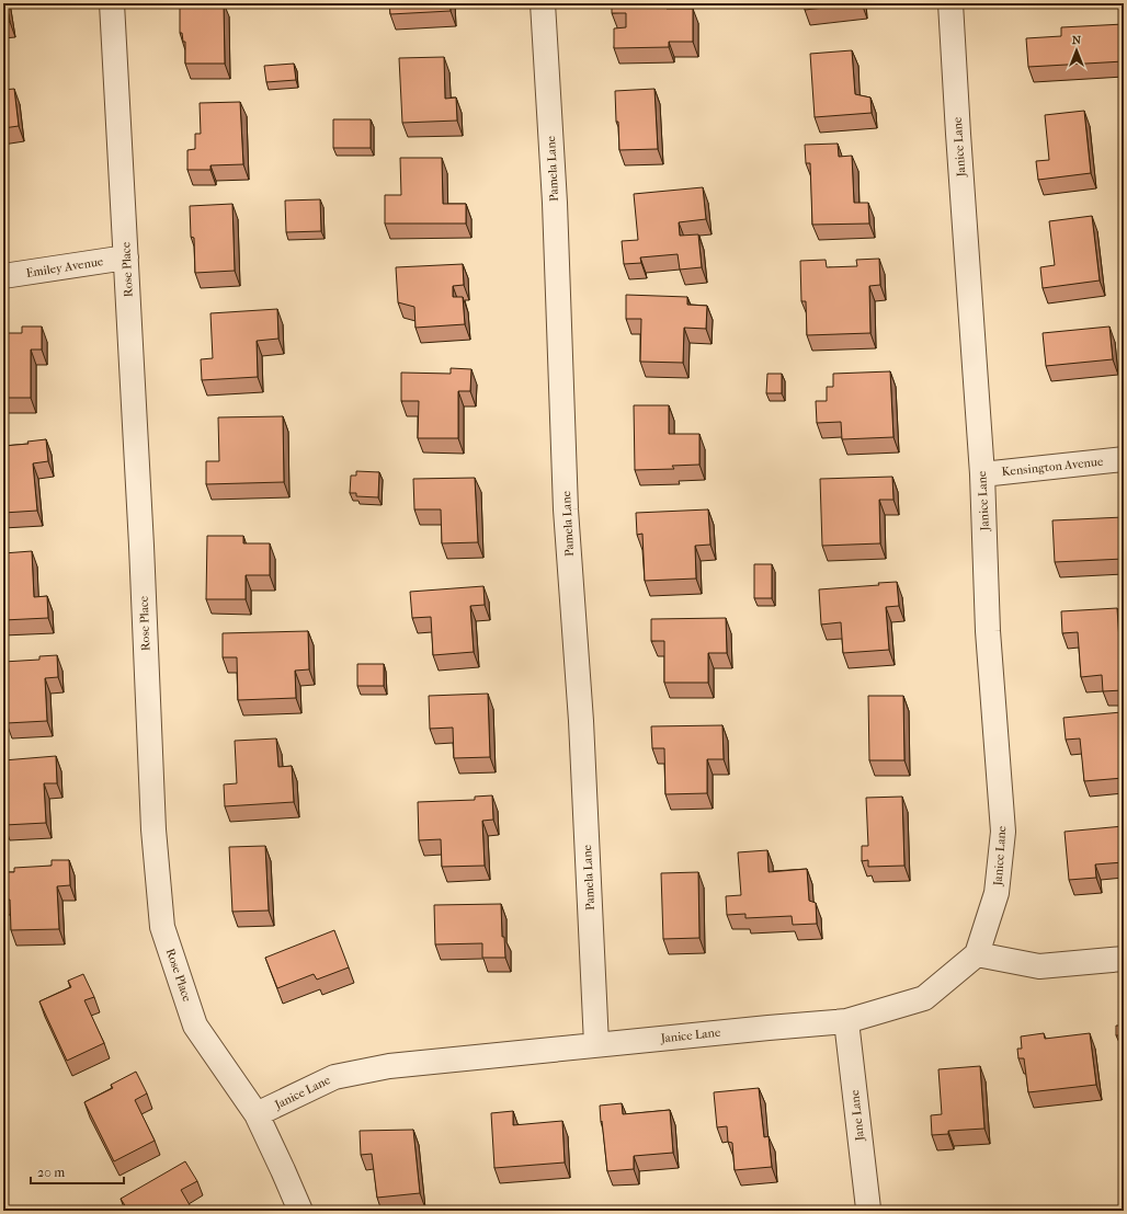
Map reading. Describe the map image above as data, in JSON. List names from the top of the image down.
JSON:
{
  "streets": {
    "street": [
      "Janice Lane",
      "Pamela Lane",
      "Emiley Avenue",
      "Rose Place",
      "Kensington Avenue",
      "Jane Lane"
    ]
  },
  "crossings": [
    ["Janice Lane", "Pamela Lane"],
    ["Janice Lane", "Rose Place"],
    ["Janice Lane", "Kensington Avenue"],
    ["Janice Lane", "Jane Lane"],
    ["Emiley Avenue", "Rose Place"]
  ],
  "scale_bar": "20 m",
  "north": "top"
}
